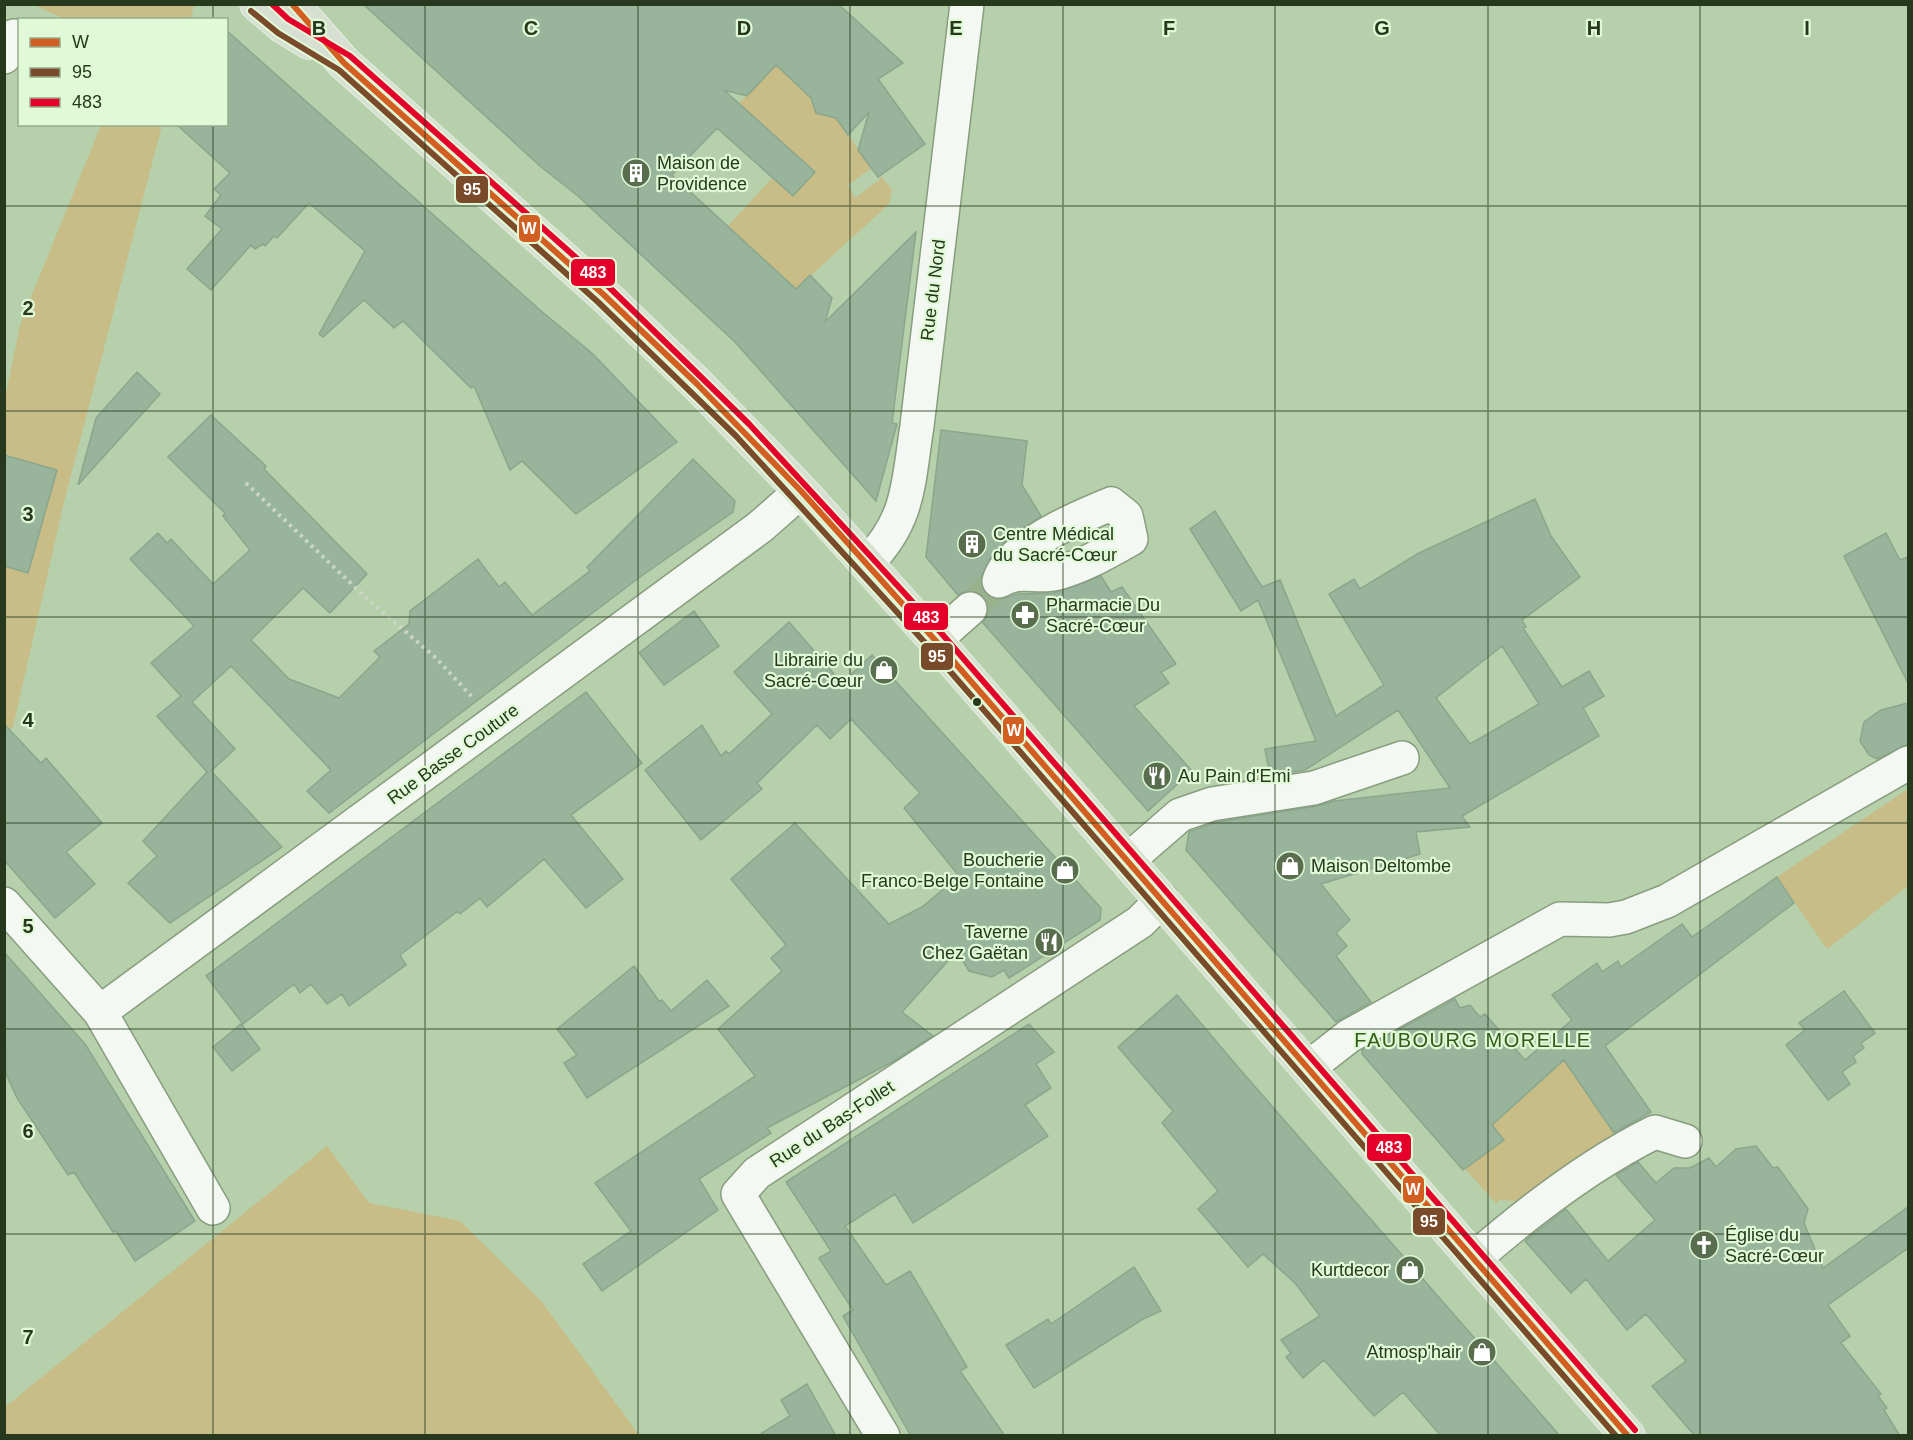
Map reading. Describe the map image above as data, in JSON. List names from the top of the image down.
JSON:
{
  "streets": {
    "street": ["Rue du Nord", "Rue Basse Couture", "Rue du Bas-Follet"]
  },
  "districts": ["FAUBOURG MORELLE"],
  "places": {
    "building": ["Maison de Providence", "Centre Médical du Sacré-Cœur"],
    "pharmacy": ["Pharmacie Du Sacré-Cœur"],
    "shop": [
      "Librairie du Sacré-Cœur",
      "Maison Deltombe",
      "Boucherie Franco-Belge Fontaine",
      "Kurtdecor",
      "Atmosp'hair"
    ],
    "restaurant": ["Au Pain d'Emi", "Taverne Chez Gaëtan"],
    "church": ["Église du Sacré-Cœur"]
  },
  "lines": ["transit line W", "transit line 483", "transit line 95"],
  "legend": ["W", "95", "483"],
  "grid": {
    "columns": [
      "B",
      "C",
      "D",
      "E",
      "F",
      "G",
      "H",
      "I"
    ],
    "rows": [
      "2",
      "3",
      "4",
      "5",
      "6",
      "7"
    ]
  }
}
